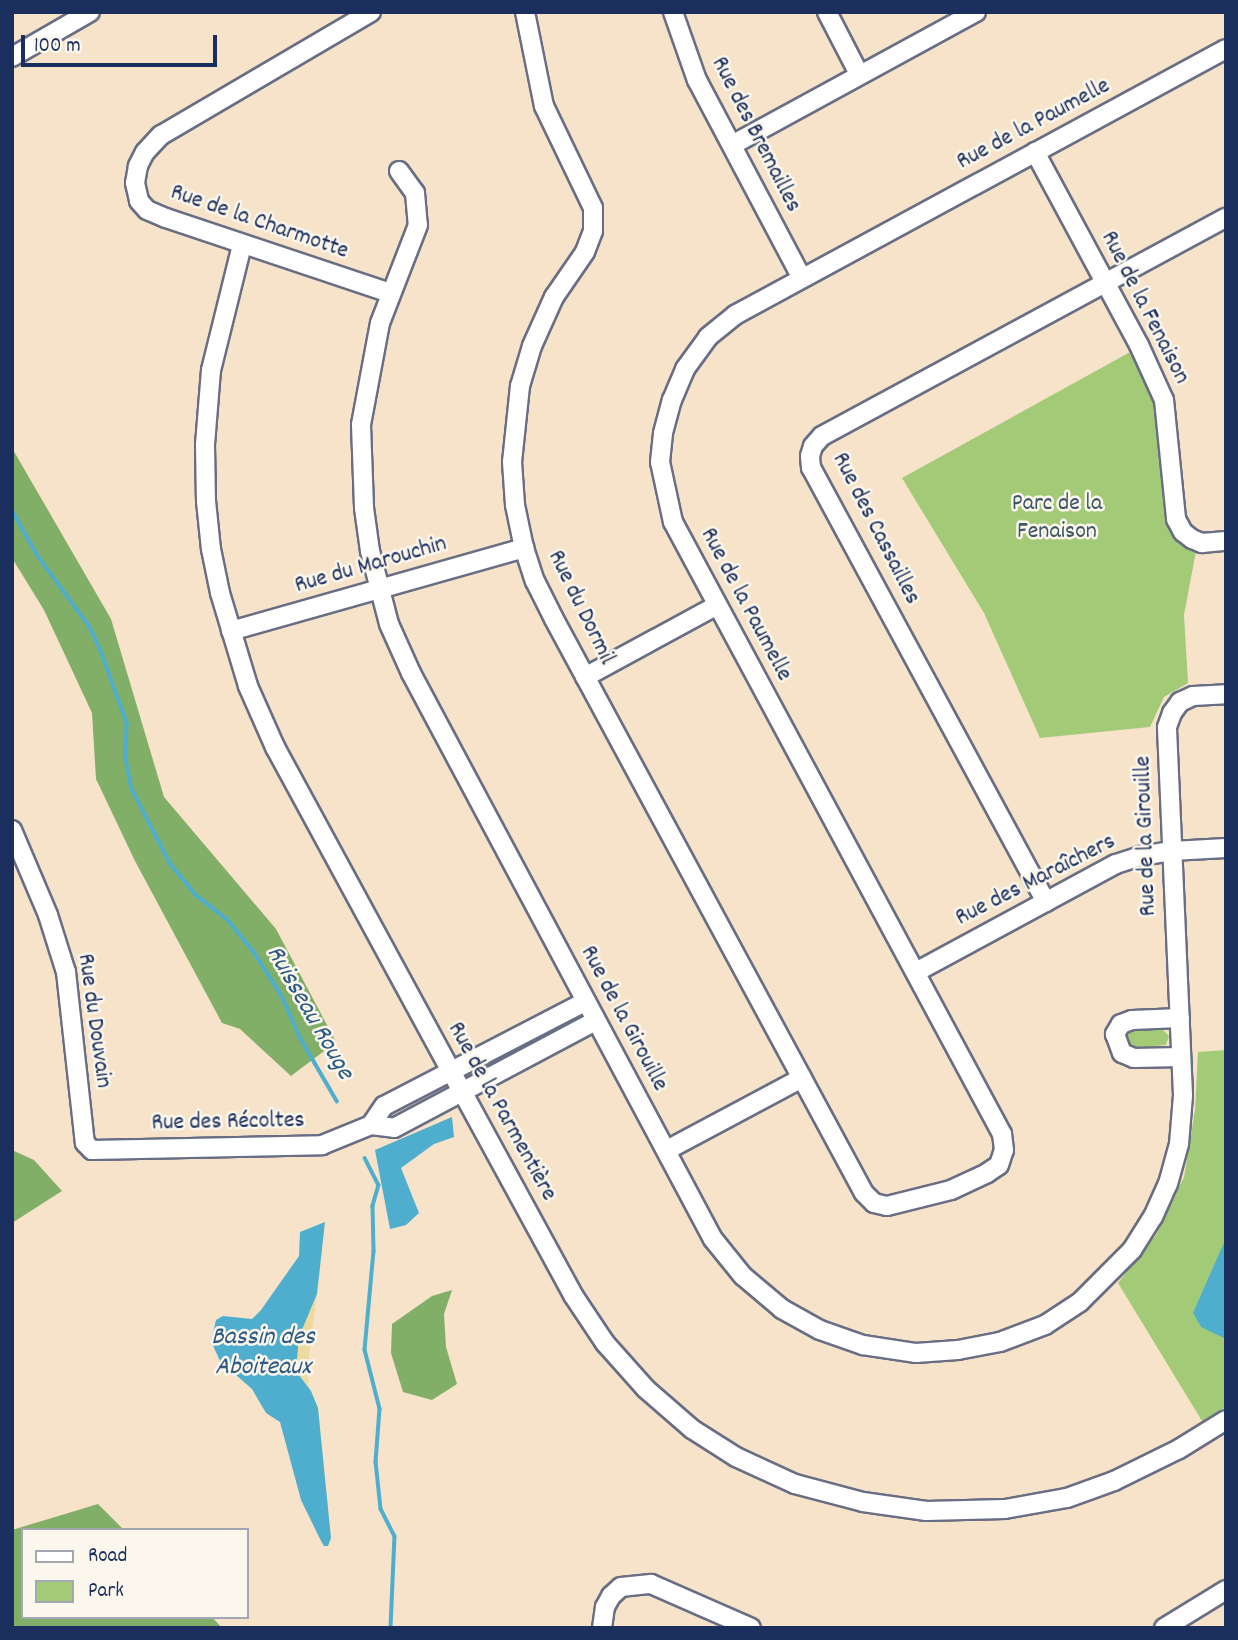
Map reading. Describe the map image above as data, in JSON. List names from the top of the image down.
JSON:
{
  "streets": {
    "street": [
      "Rue de la Paumelle",
      "Rue des Bremailles",
      "Rue de la Charmotte",
      "Rue de la Fenaison",
      "Rue des Cassailles",
      "Rue du Marouchin",
      "Rue du Dormil",
      "Rue de la Girouille",
      "Rue des Maraîchers",
      "Rue du Douvain",
      "Rue de la Parmentière",
      "Rue des Récoltes"
    ]
  },
  "crossings": [
    ["Rue de la Paumelle", "Rue des Bremailles"],
    ["Rue de la Paumelle", "Rue de la Fenaison"],
    ["Rue de la Paumelle", "Rue du Dormil"],
    ["Rue de la Paumelle", "Rue des Maraîchers"],
    ["Rue de la Charmotte", "Rue de la Girouille"],
    ["Rue de la Charmotte", "Rue de la Parmentière"],
    ["Rue de la Fenaison", "Rue des Cassailles"],
    ["Rue des Cassailles", "Rue des Maraîchers"],
    ["Rue du Marouchin", "Rue du Dormil"],
    ["Rue du Marouchin", "Rue de la Girouille"],
    ["Rue du Marouchin", "Rue de la Parmentière"],
    ["Rue de la Girouille", "Rue des Maraîchers"],
    ["Rue de la Girouille", "Rue des Récoltes"],
    ["Rue du Douvain", "Rue des Récoltes"],
    ["Rue de la Parmentière", "Rue des Récoltes"]
  ],
  "water": ["Ruisseau Rouge", "Bassin des Aboiteaux"],
  "parks": ["Parc de la Fenaison"],
  "legend": ["Road", "Park"],
  "scale_bar": "100 m"
}
